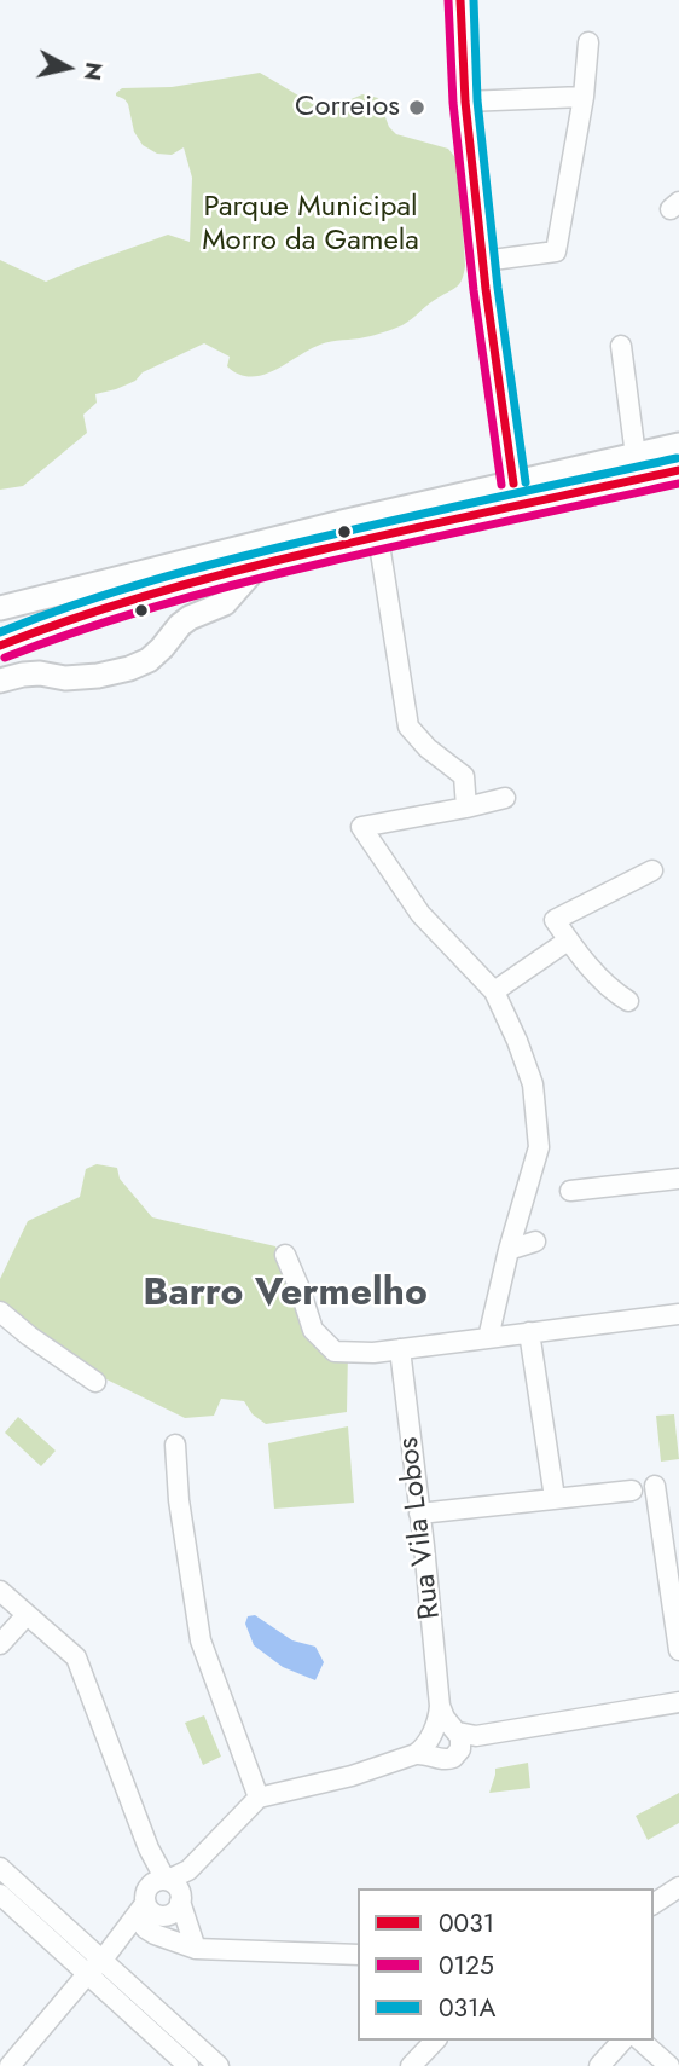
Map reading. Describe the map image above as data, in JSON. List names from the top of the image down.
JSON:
{
  "streets": {
    "street": ["Rua Vila Lobos"]
  },
  "districts": ["Barro Vermelho"],
  "parks": ["Parque Municipal Morro da Gamela"],
  "places": ["Correios"],
  "lines": ["transit line 0031", "transit line 0125", "transit line 031A"],
  "legend": ["0031", "0125", "031A"],
  "north": "right"
}
